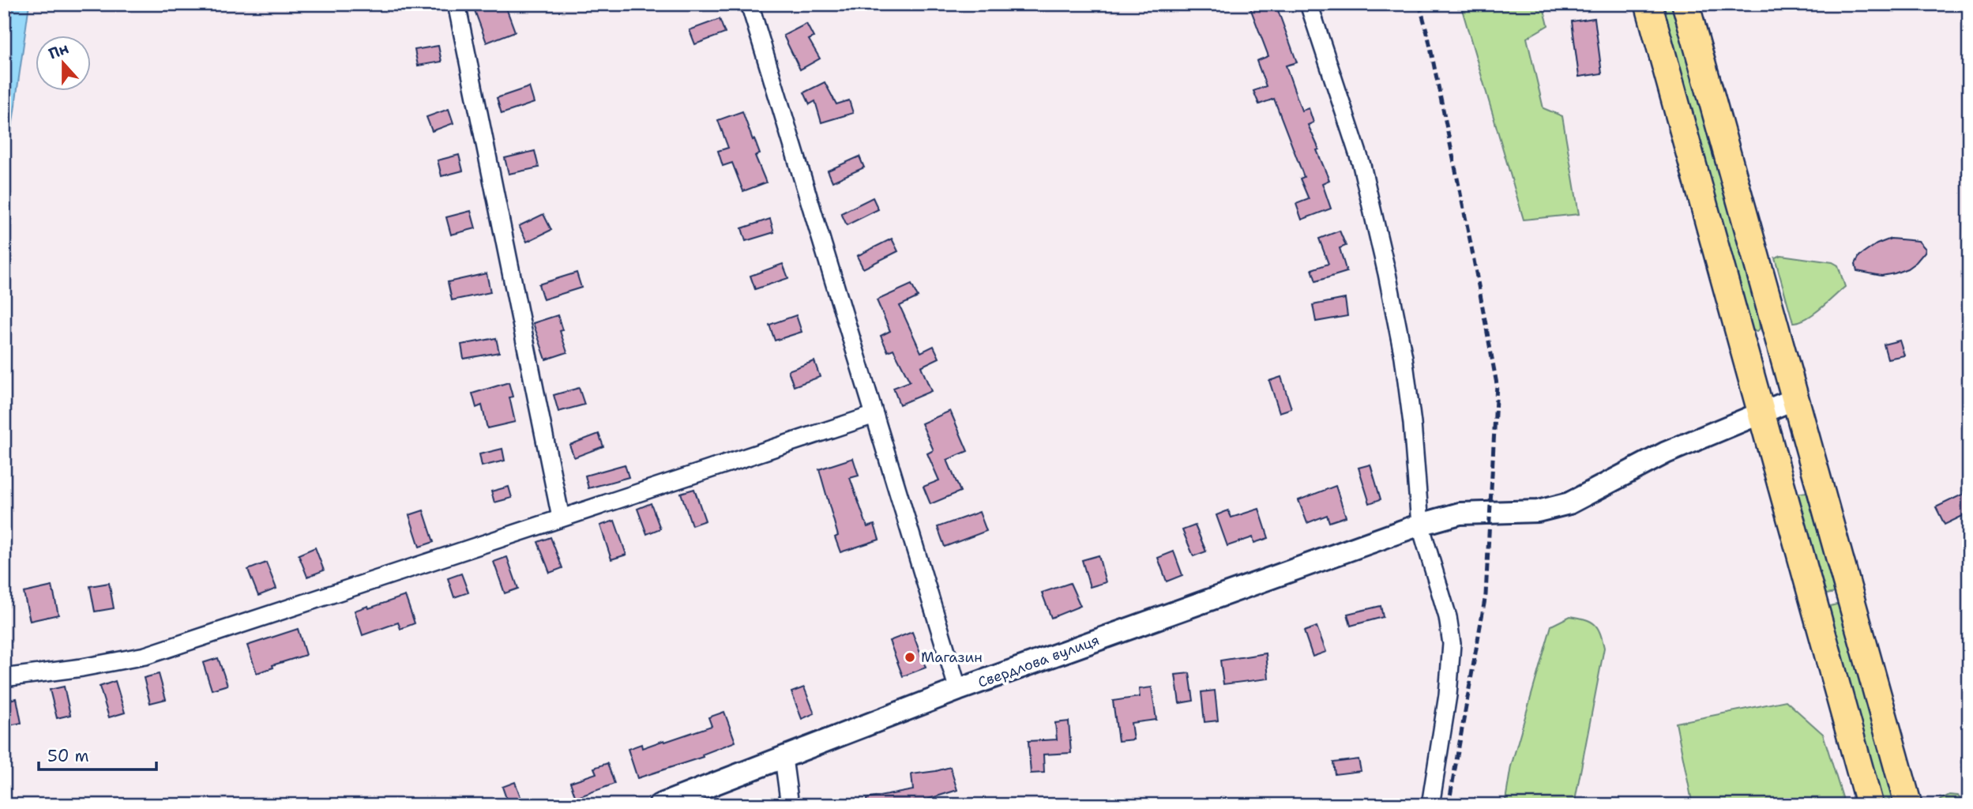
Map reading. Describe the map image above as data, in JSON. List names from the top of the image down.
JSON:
{
  "streets": {
    "street": ["Свердлова вулиця"]
  },
  "places": ["Mагазин"],
  "scale_bar": "50 m",
  "north": "top"
}
